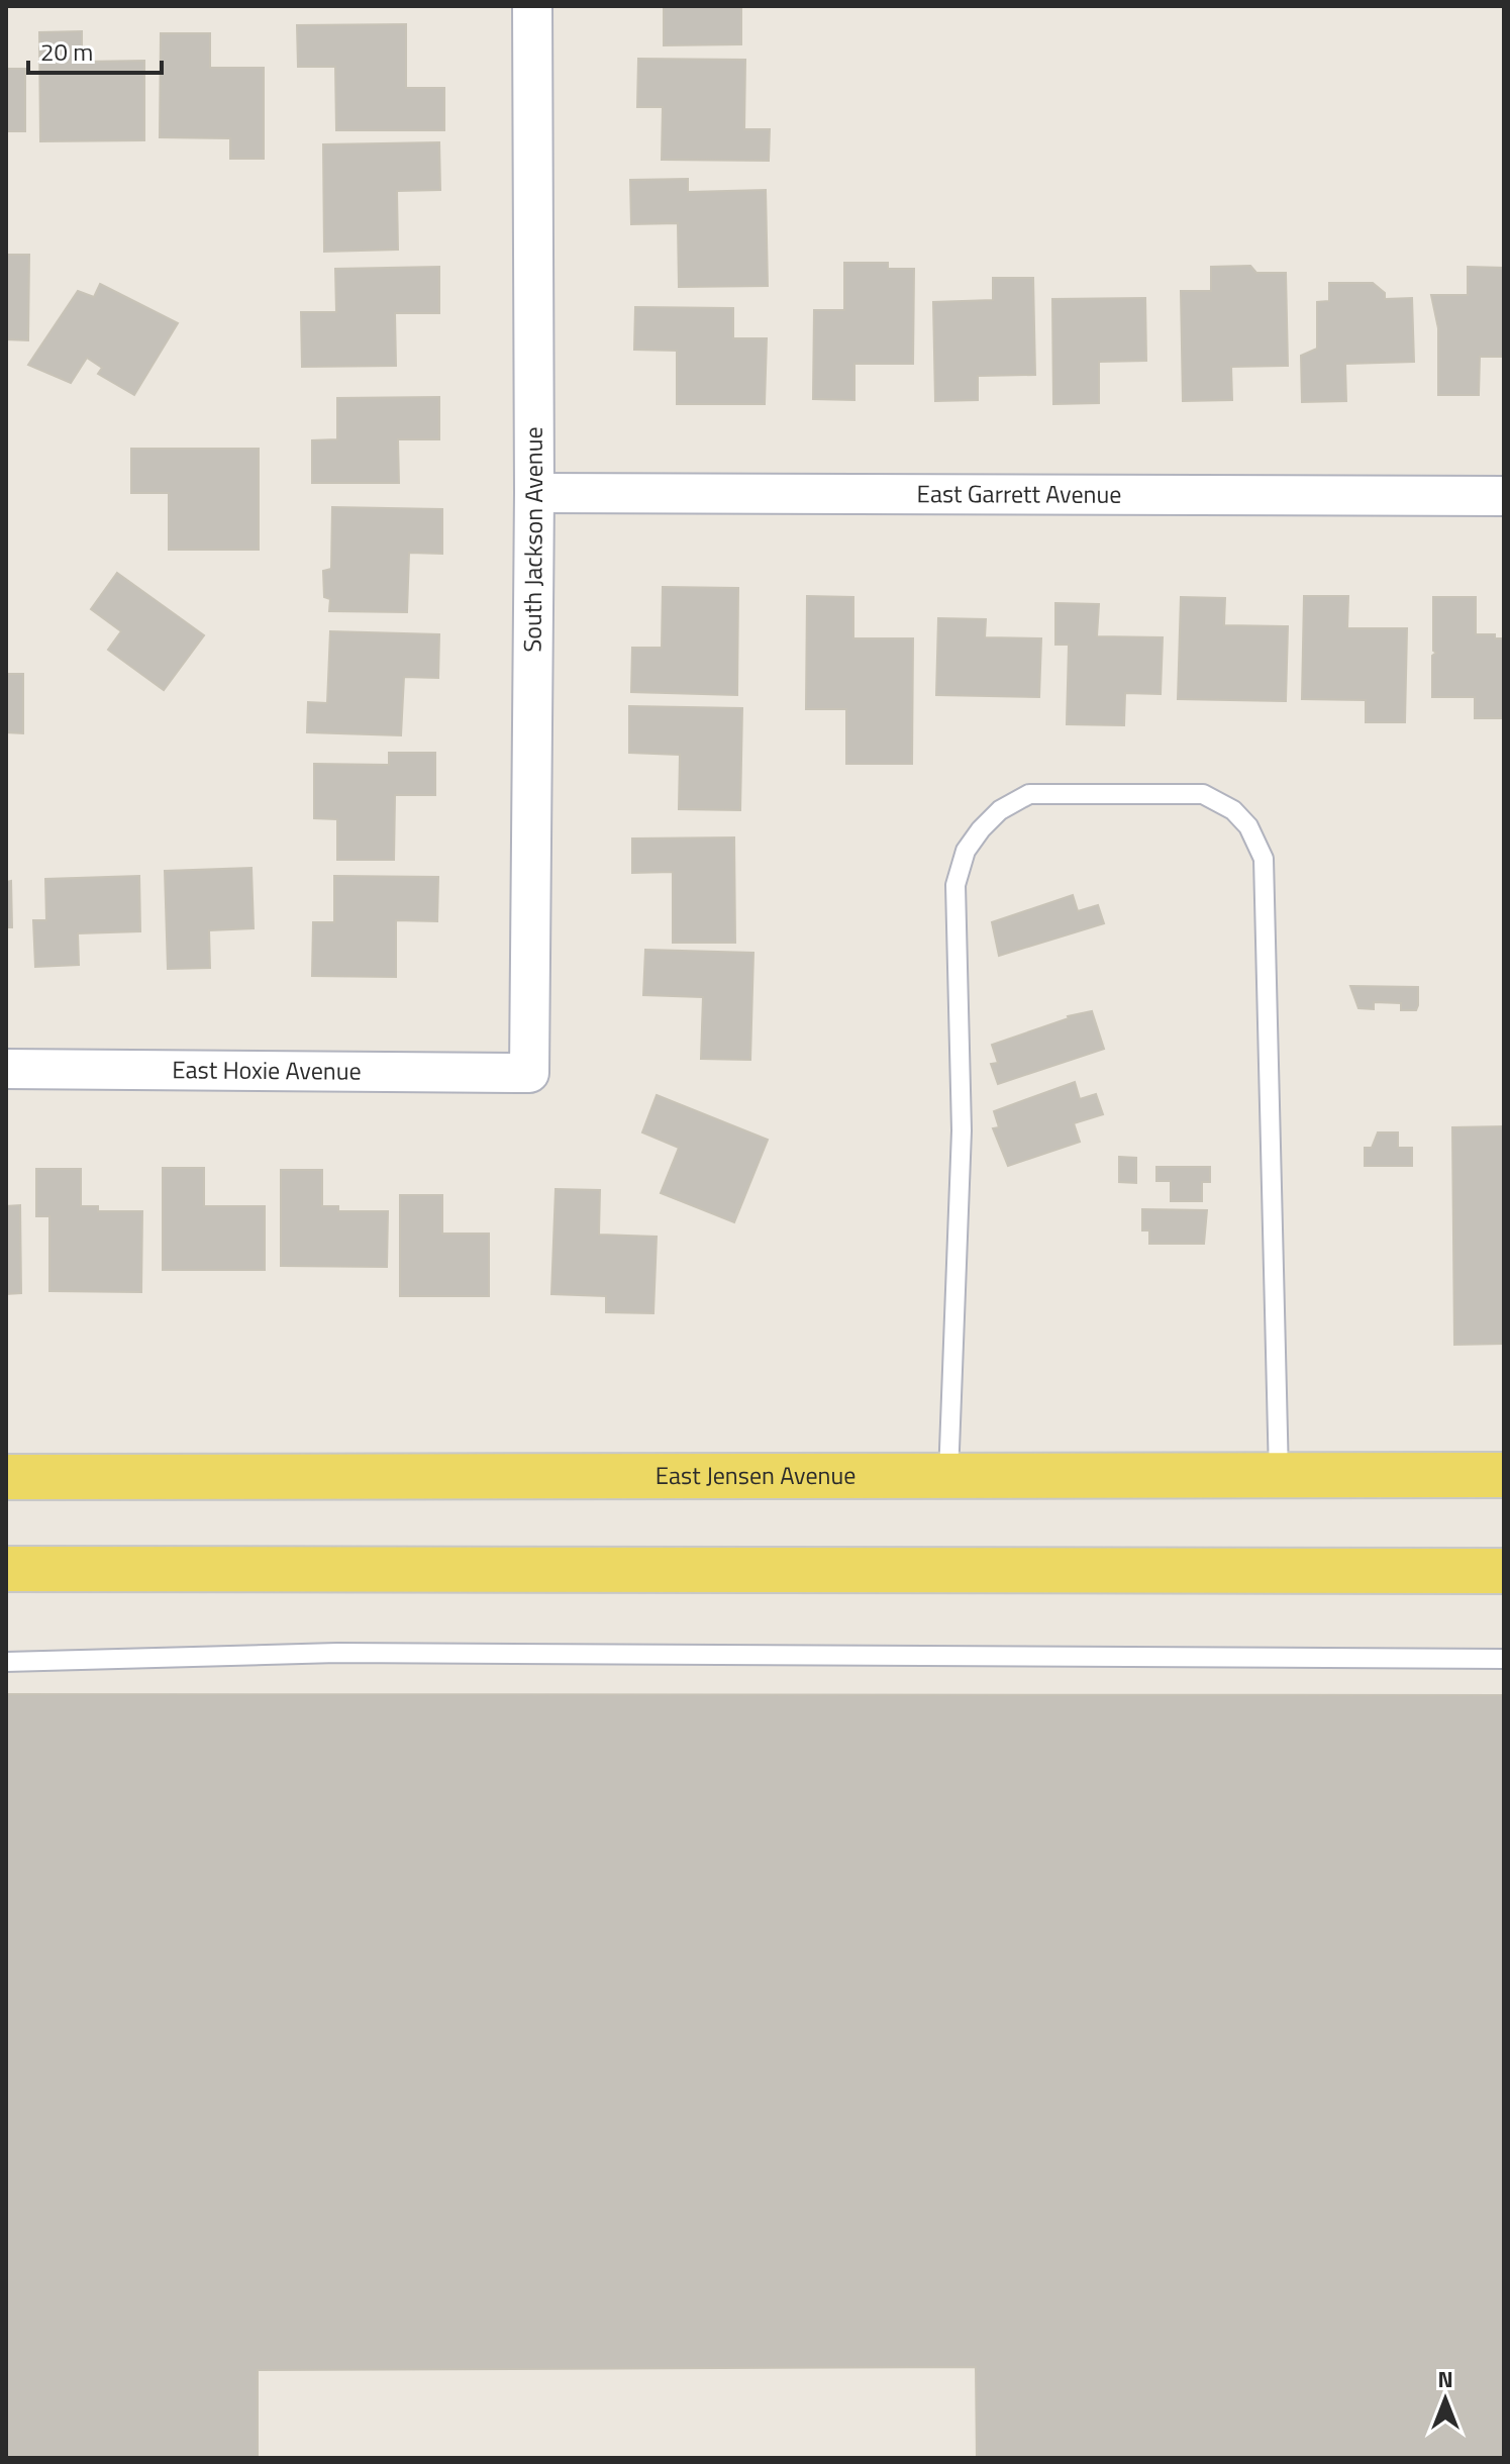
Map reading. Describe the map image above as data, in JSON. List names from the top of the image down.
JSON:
{
  "streets": {
    "main road": ["East Jensen Avenue"],
    "street": ["East Garrett Avenue", "South Jackson Avenue", "East Hoxie Avenue"]
  },
  "crossings": [
    ["East Garrett Avenue", "South Jackson Avenue"],
    ["South Jackson Avenue", "East Hoxie Avenue"]
  ],
  "scale_bar": "20 m",
  "north": "top"
}
